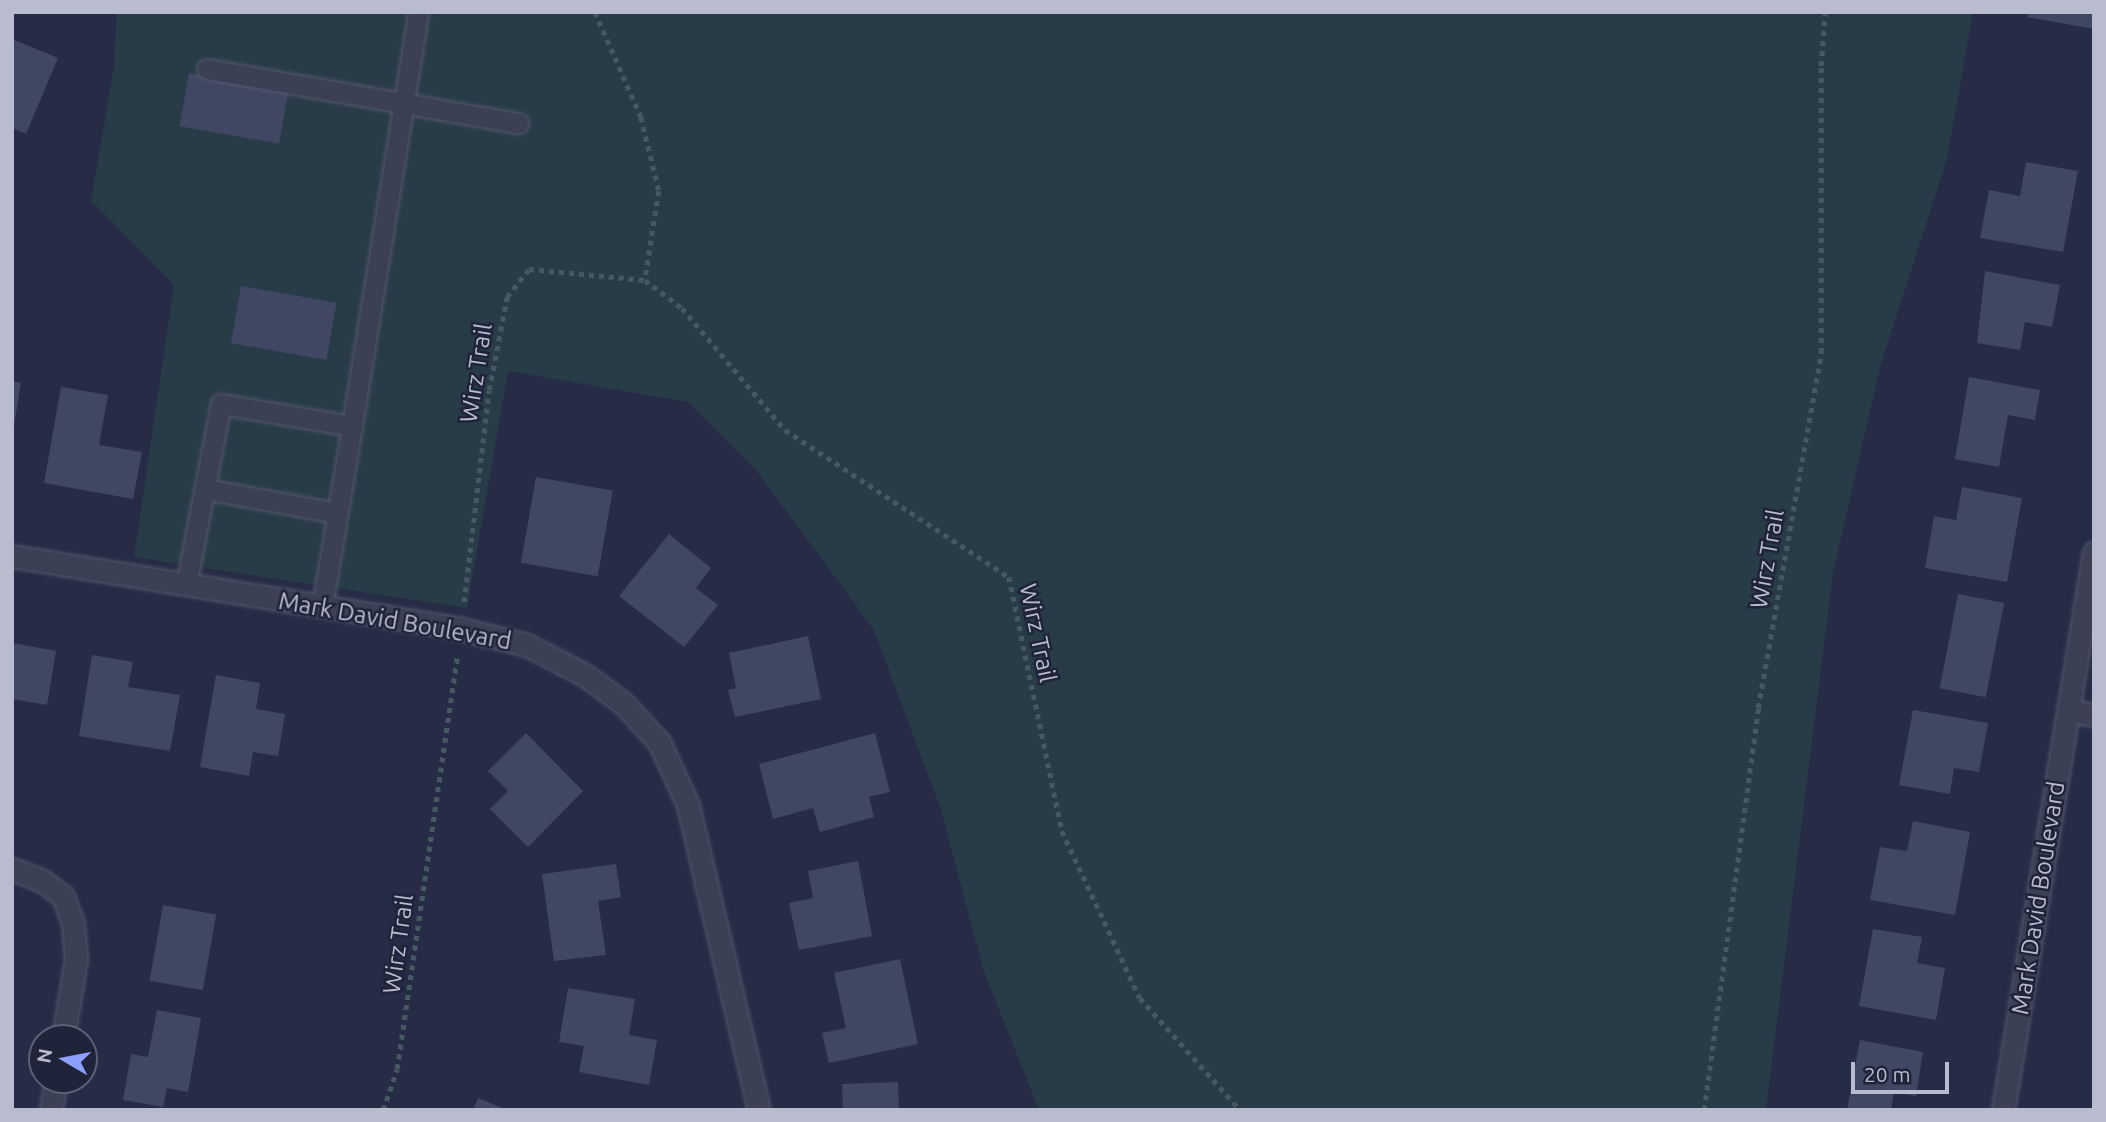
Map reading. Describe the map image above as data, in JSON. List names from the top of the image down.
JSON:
{
  "streets": {
    "street": ["Mark David Boulevard"],
    "path": ["Wirz Trail"]
  },
  "scale_bar": "20 m",
  "north": "left"
}
